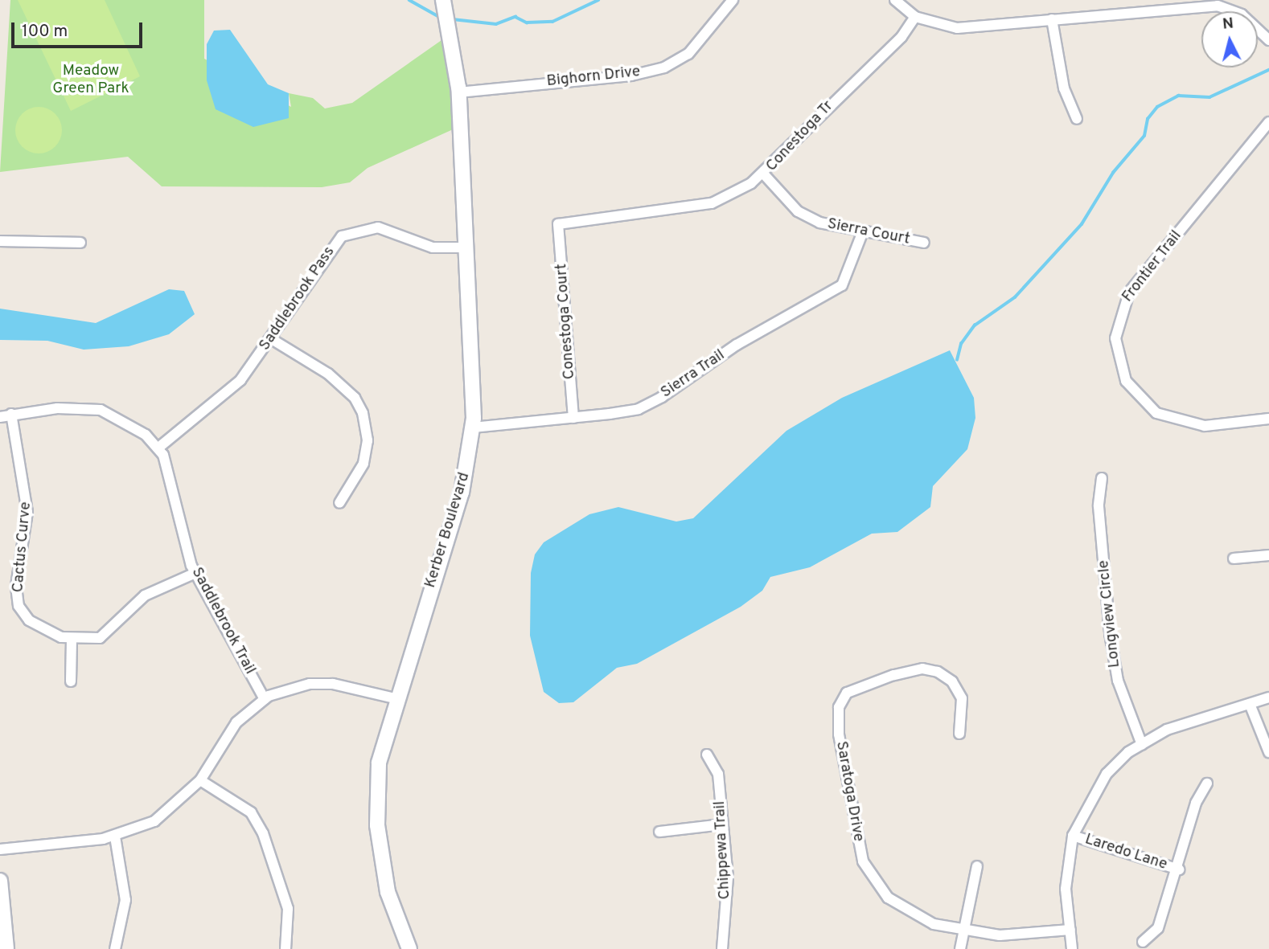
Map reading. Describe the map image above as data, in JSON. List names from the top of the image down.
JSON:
{
  "streets": {
    "street": [
      "Bighorn Drive",
      "Conestoga Tr",
      "Sierra Court",
      "Frontier Trail",
      "Saddlebrook Pass",
      "Conestoga Court",
      "Sierra Trail",
      "Kerber Boulevard",
      "Cactus Curve",
      "Longview Circle",
      "Saddlebrook Trail",
      "Saratoga Drive",
      "Chippewa Trail",
      "Laredo Lane"
    ]
  },
  "crossings": [
    ["Bighorn Drive", "Kerber Boulevard"],
    ["Conestoga Tr", "Sierra Court"],
    ["Conestoga Tr", "Conestoga Court"],
    ["Sierra Court", "Sierra Trail"],
    ["Saddlebrook Pass", "Kerber Boulevard"],
    ["Saddlebrook Pass", "Saddlebrook Trail"],
    ["Conestoga Court", "Sierra Trail"],
    ["Sierra Trail", "Kerber Boulevard"],
    ["Cactus Curve", "Saddlebrook Trail"]
  ],
  "parks": ["Meadow Green Park"],
  "scale_bar": "100 m",
  "north": "top"
}
